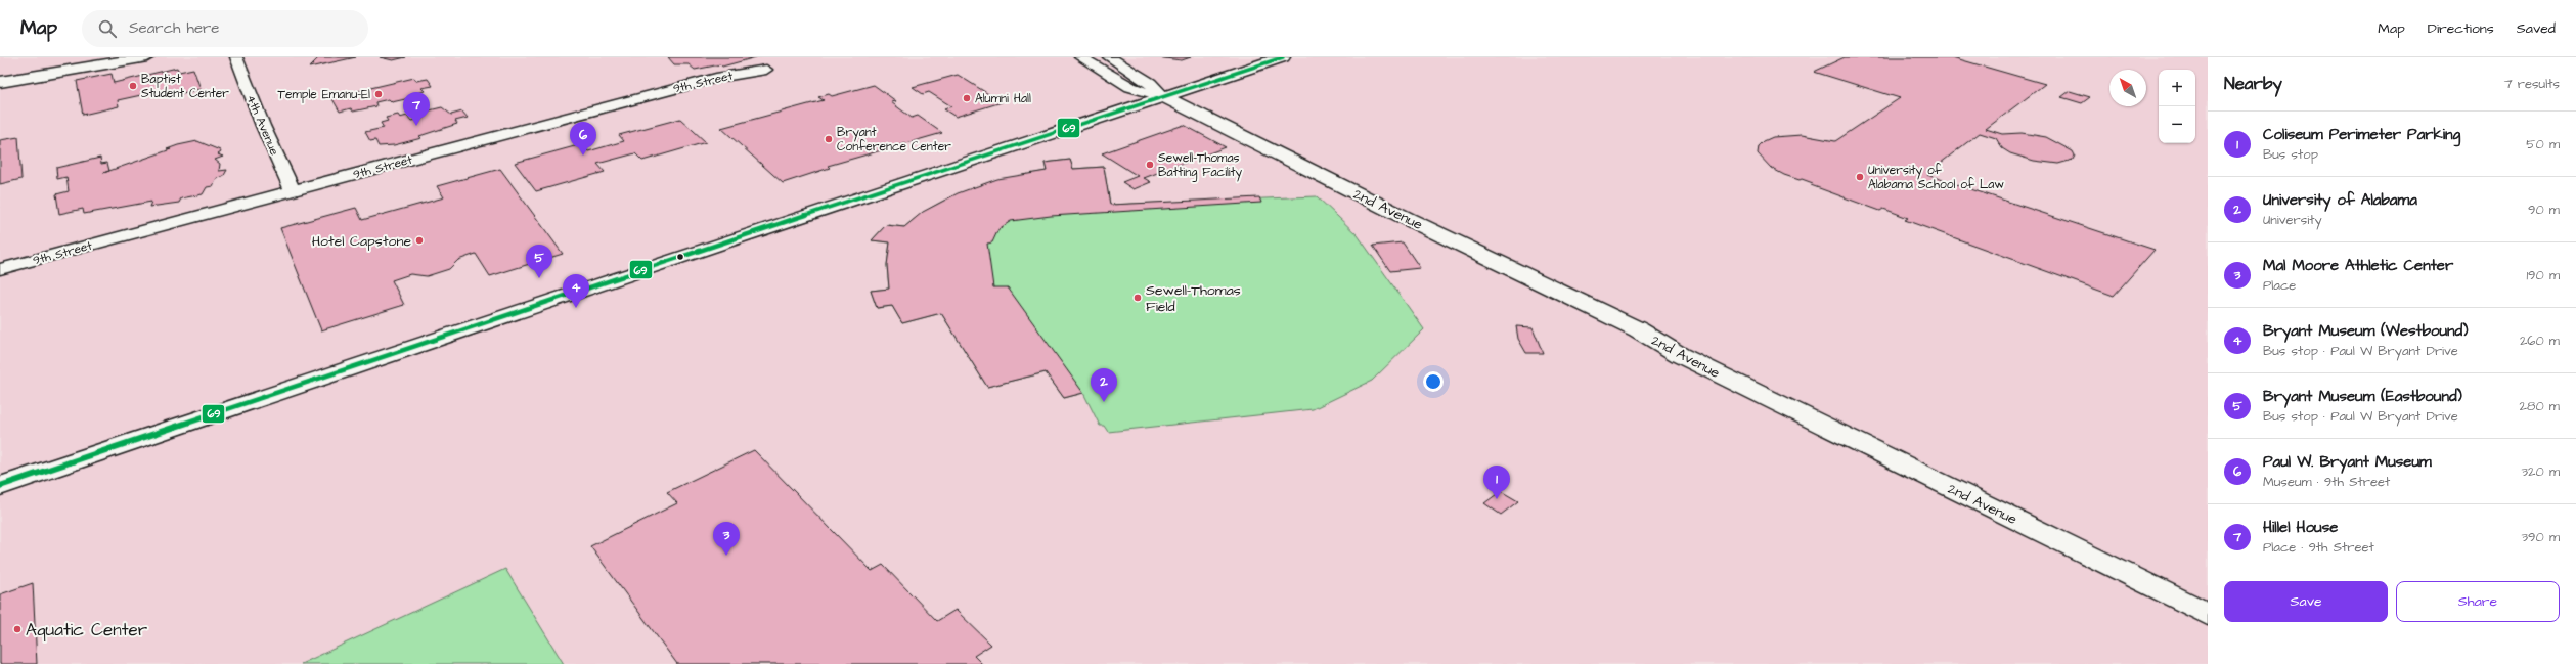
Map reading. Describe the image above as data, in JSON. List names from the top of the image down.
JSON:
{
  "streets": {
    "main road": ["2nd Avenue"],
    "street": ["9th Street", "4th Avenue"]
  },
  "crossings": [
    ["9th Street", "4th Avenue"]
  ],
  "places": [
    "Baptist Student Center",
    "Temple Emanu-El",
    "Alumni Hall",
    "Bryant Conference Center",
    "Sewell-Thomas Batting Facility",
    "University of Alabama School of Law",
    "Hotel Capstone",
    "Sewell-Thomas Field",
    "Aquatic Center"
  ],
  "lines": ["transit line 69"],
  "north": "top left",
  "page": {
    "header": "Map",
    "search": "Search here",
    "nav": ["Map", "Directions", "Saved"],
    "heading": ["Nearby", "7 results"],
    "map_buttons": ["+", "−"],
    "pins": [
      "7",
      "6",
      "5",
      "4",
      "2",
      "1",
      "3"
    ],
    "list": [
      {
        "mark": "1",
        "name": "Coliseum Perimeter Parking",
        "note": "Bus stop",
        "value": "50 m"
      },
      {
        "mark": "2",
        "name": "University of Alabama",
        "note": "University",
        "value": "90 m"
      },
      {
        "mark": "3",
        "name": "Mal Moore Athletic Center",
        "note": "Place",
        "value": "190 m"
      },
      {
        "mark": "4",
        "name": "Bryant Museum (Westbound)",
        "note": "Bus stop · Paul W Bryant Drive",
        "value": "260 m"
      },
      {
        "mark": "5",
        "name": "Bryant Museum (Eastbound)",
        "note": "Bus stop · Paul W Bryant Drive",
        "value": "280 m"
      },
      {
        "mark": "6",
        "name": "Paul W. Bryant Museum",
        "note": "Museum · 9th Street",
        "value": "320 m"
      },
      {
        "mark": "7",
        "name": "Hillel House",
        "note": "Place · 9th Street",
        "value": "390 m"
      }
    ],
    "buttons": ["Save", "Share"]
  }
}
